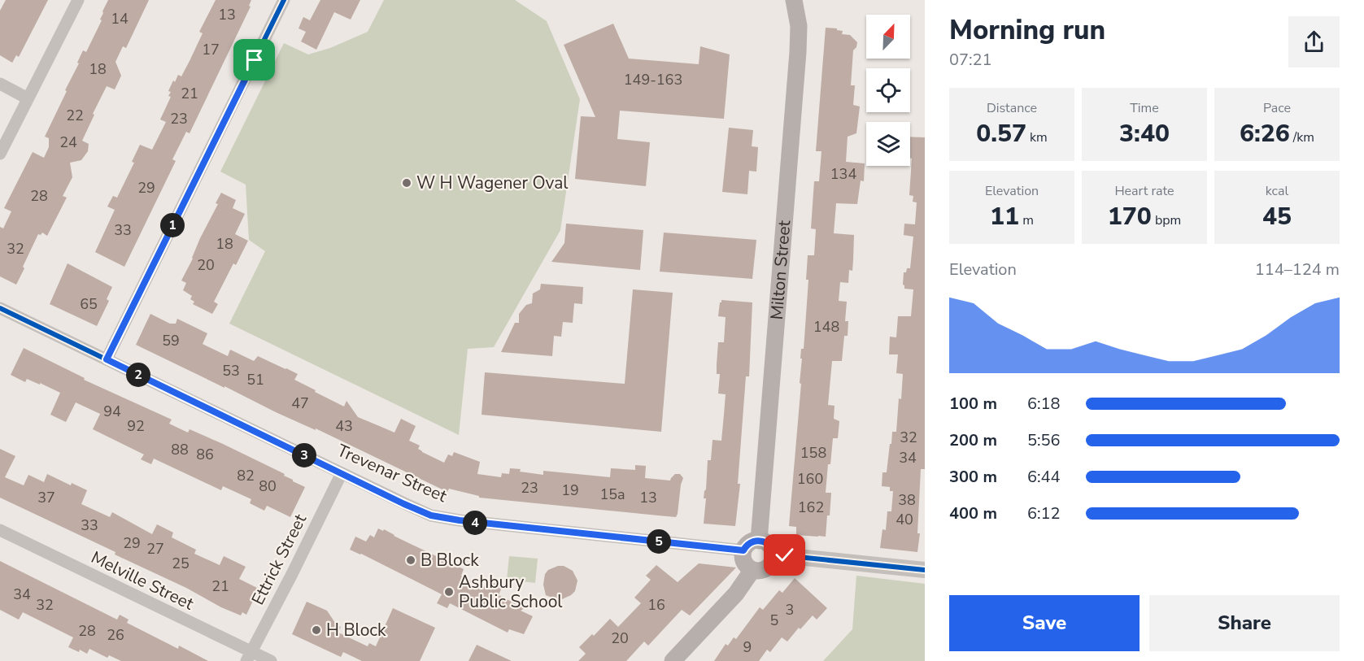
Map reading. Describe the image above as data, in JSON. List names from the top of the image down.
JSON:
{
  "streets": {
    "main road": ["Milton Street"],
    "street": ["Trevenar Street", "Ettrick Street", "Melville Street"]
  },
  "crossings": [
    ["Milton Street", "Trevenar Street"],
    ["Trevenar Street", "Ettrick Street"],
    ["Ettrick Street", "Melville Street"]
  ],
  "places": [
    "W H Wagener Oval",
    "B Block",
    "Ashbury Public School",
    "H Block"
  ],
  "house_numbers": [
    "13",
    "14",
    "17",
    "18",
    "149-163",
    "21",
    "22",
    "23",
    "24",
    "134",
    "29",
    "28",
    "33",
    "18",
    "32",
    "20",
    "65",
    "148",
    "59",
    "53",
    "51",
    "47",
    "94",
    "92",
    "43",
    "32",
    "88",
    "158",
    "86",
    "34",
    "82",
    "160",
    "80",
    "23",
    "19",
    "15a",
    "37",
    "13",
    "38",
    "162",
    "40",
    "33",
    "29",
    "27",
    "25",
    "21",
    "34",
    "32",
    "16",
    "3",
    "5",
    "28",
    "26",
    "20",
    "9"
  ],
  "north": "top right",
  "page": {
    "heading": ["Morning run", "07:21"],
    "stats": [
      ["Distance", "0.57 km"],
      ["Time", "3:40"],
      ["Pace", "6:26 /km"],
      ["Elevation", "11 m"],
      ["Heart rate", "170 bpm"],
      ["kcal", "45"]
    ],
    "pins": [
      "1",
      "2",
      "3",
      "4",
      "5"
    ],
    "chart": ["Elevation", "114–124 m"],
    "list": [
      {
        "name": "100 m",
        "note": "6:18"
      },
      {
        "name": "200 m",
        "note": "5:56"
      },
      {
        "name": "300 m",
        "note": "6:44"
      },
      {
        "name": "400 m",
        "note": "6:12"
      }
    ],
    "buttons": ["Save", "Share"]
  }
}
